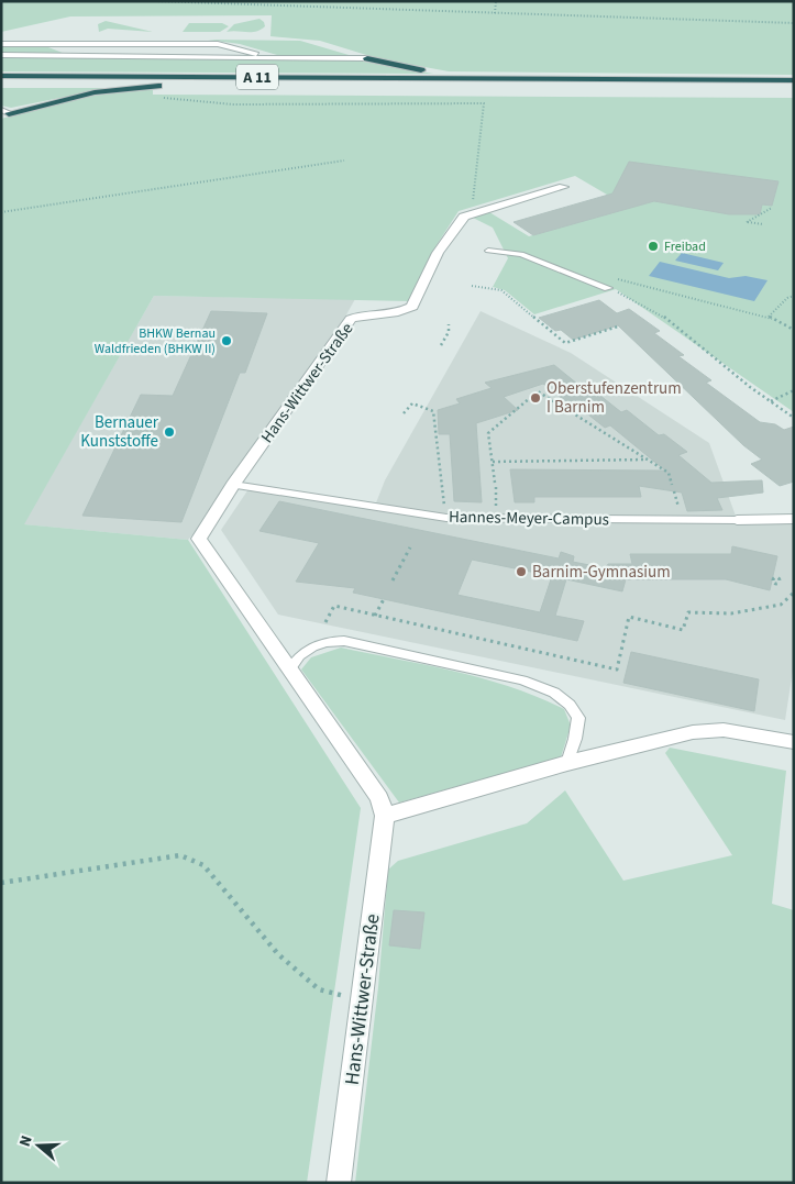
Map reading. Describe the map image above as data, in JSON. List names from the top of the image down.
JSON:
{
  "streets": {
    "highway": ["A 11"],
    "street": ["Hans-Wittwer-Straße", "Hannes-Meyer-Campus"]
  },
  "crossings": [
    ["Hans-Wittwer-Straße", "Hannes-Meyer-Campus"]
  ],
  "places": [
    "Freibad",
    "BHKW Bernau Waldfrieden (BHKW II)",
    "Oberstufenzentrum I Barnim",
    "Bernauer Kunststoffe",
    "Barnim-Gymnasium"
  ],
  "north": "left"
}
